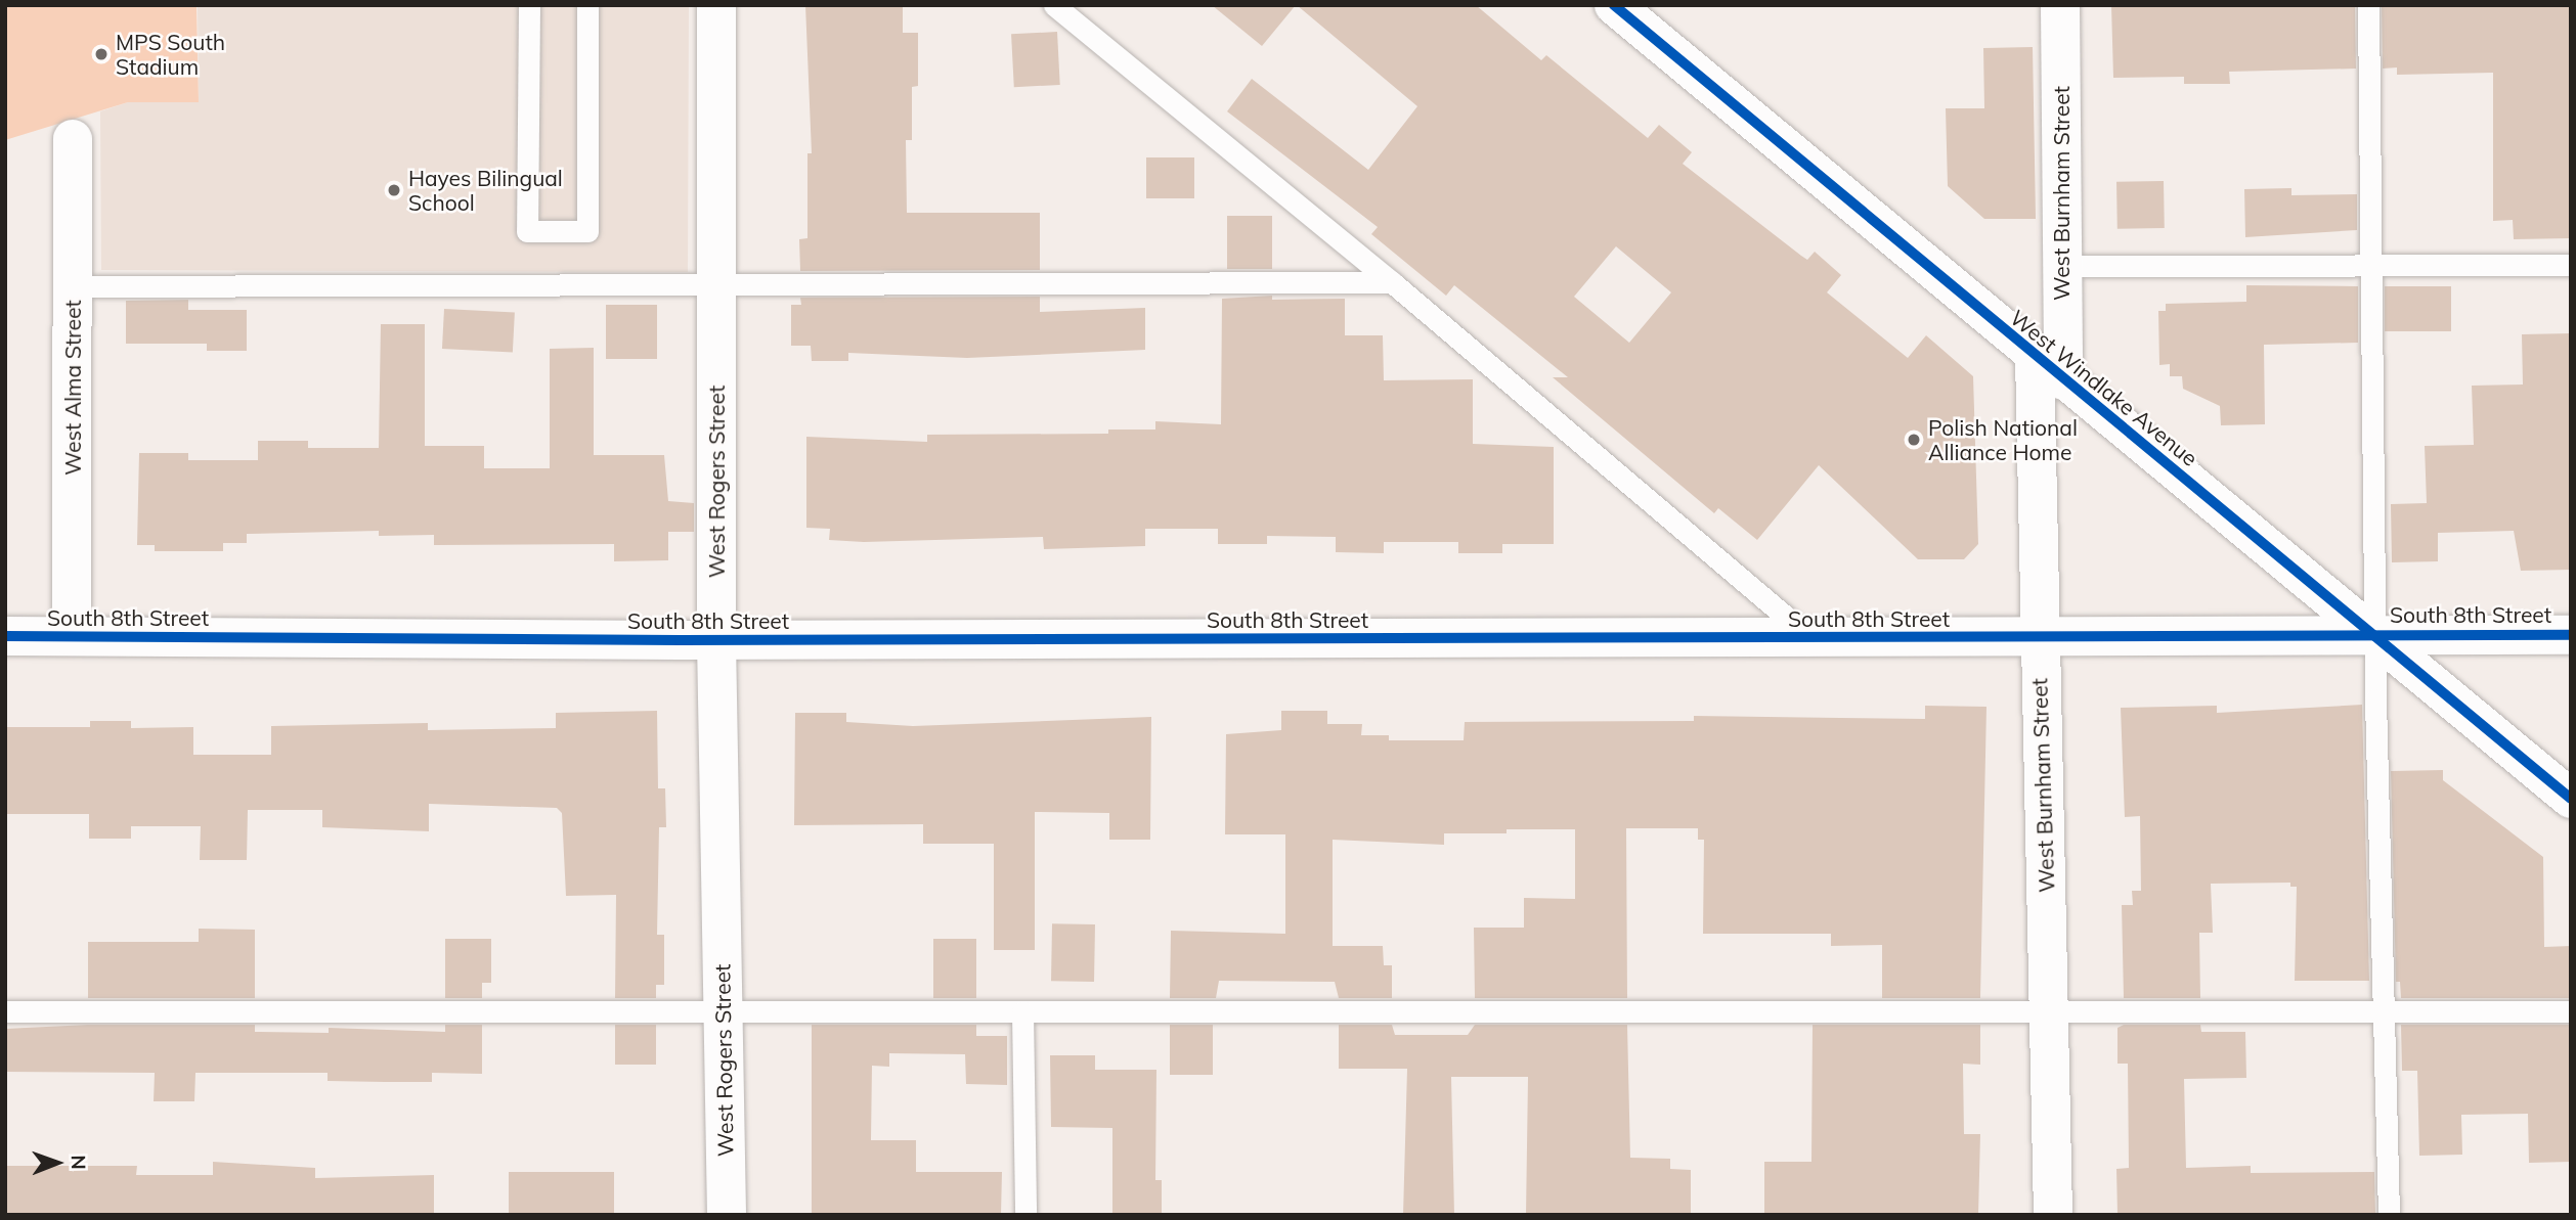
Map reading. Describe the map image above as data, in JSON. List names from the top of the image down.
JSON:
{
  "streets": {
    "street": [
      "West Burnham Street",
      "West Alma Street",
      "West Windlake Avenue",
      "West Rogers Street",
      "South 8th Street"
    ]
  },
  "crossings": [
    ["West Burnham Street", "West Windlake Avenue"],
    ["West Burnham Street", "South 8th Street"],
    ["West Alma Street", "South 8th Street"],
    ["West Windlake Avenue", "South 8th Street"],
    ["West Rogers Street", "South 8th Street"]
  ],
  "places": ["MPS South Stadium", "Hayes Bilingual School", "Polish National Alliance Home"],
  "north": "right"
}
